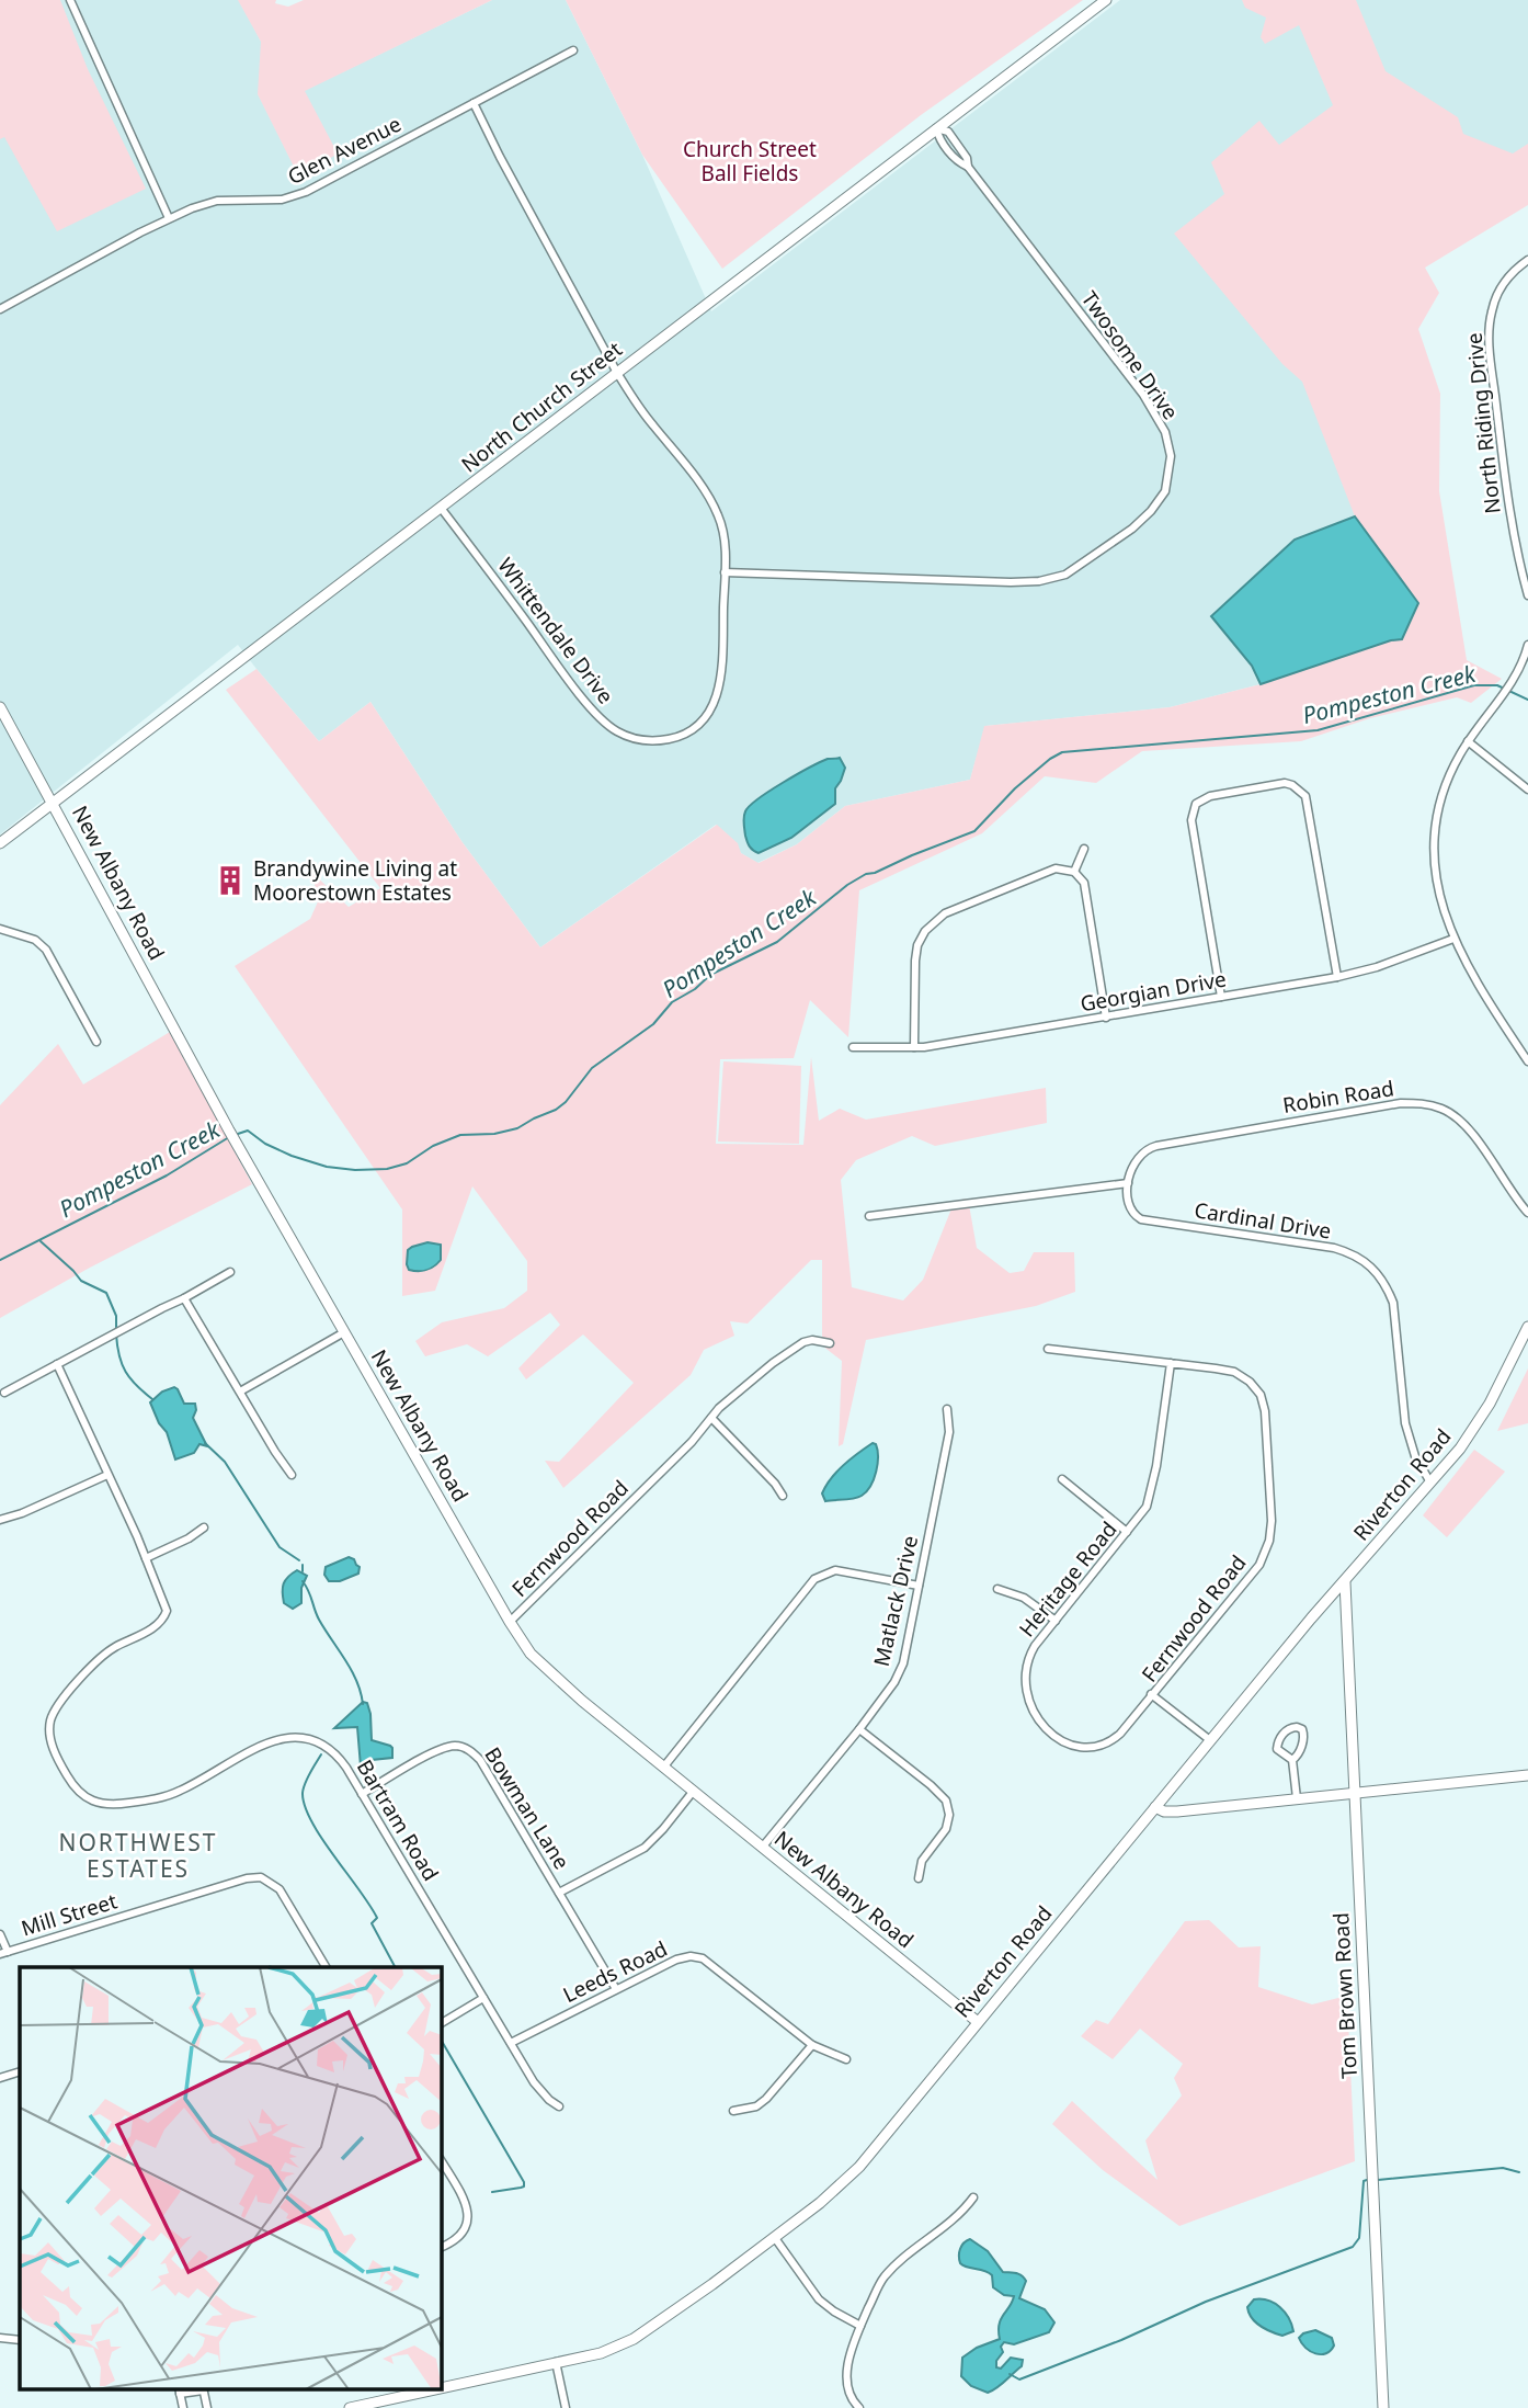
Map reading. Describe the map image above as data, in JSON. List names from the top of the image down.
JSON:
{
  "streets": {
    "main road": [
      "North Church Street",
      "New Albany Road",
      "Riverton Road",
      "Tom Brown Road"
    ],
    "street": [
      "Glen Avenue",
      "Twosome Drive",
      "North Riding Drive",
      "Whittendale Drive",
      "Georgian Drive",
      "Robin Road",
      "Cardinal Drive",
      "Fernwood Road",
      "Heritage Road",
      "Matlack Drive",
      "Bowman Lane",
      "Bartram Road",
      "Mill Street",
      "Leeds Road"
    ]
  },
  "crossings": [
    ["Glen Avenue", "Whittendale Drive"],
    ["Twosome Drive", "North Church Street"],
    ["Twosome Drive", "Whittendale Drive"],
    ["North Church Street", "Whittendale Drive"],
    ["North Church Street", "New Albany Road"],
    ["New Albany Road", "Riverton Road"],
    ["New Albany Road", "Fernwood Road"],
    ["New Albany Road", "Matlack Drive"],
    ["Robin Road", "Cardinal Drive"],
    ["Cardinal Drive", "Riverton Road"],
    ["Riverton Road", "Fernwood Road"],
    ["Riverton Road", "Tom Brown Road"],
    ["Fernwood Road", "Heritage Road"],
    ["Bowman Lane", "Bartram Road"],
    ["Bowman Lane", "Leeds Road"],
    ["Bartram Road", "Leeds Road"]
  ],
  "districts": ["NORTHWEST ESTATES"],
  "water": ["Pompeston Creek"],
  "parks": ["Church Street Ball Fields"],
  "places": {
    "building": ["Brandywine Living at Moorestown Estates"]
  }
}
